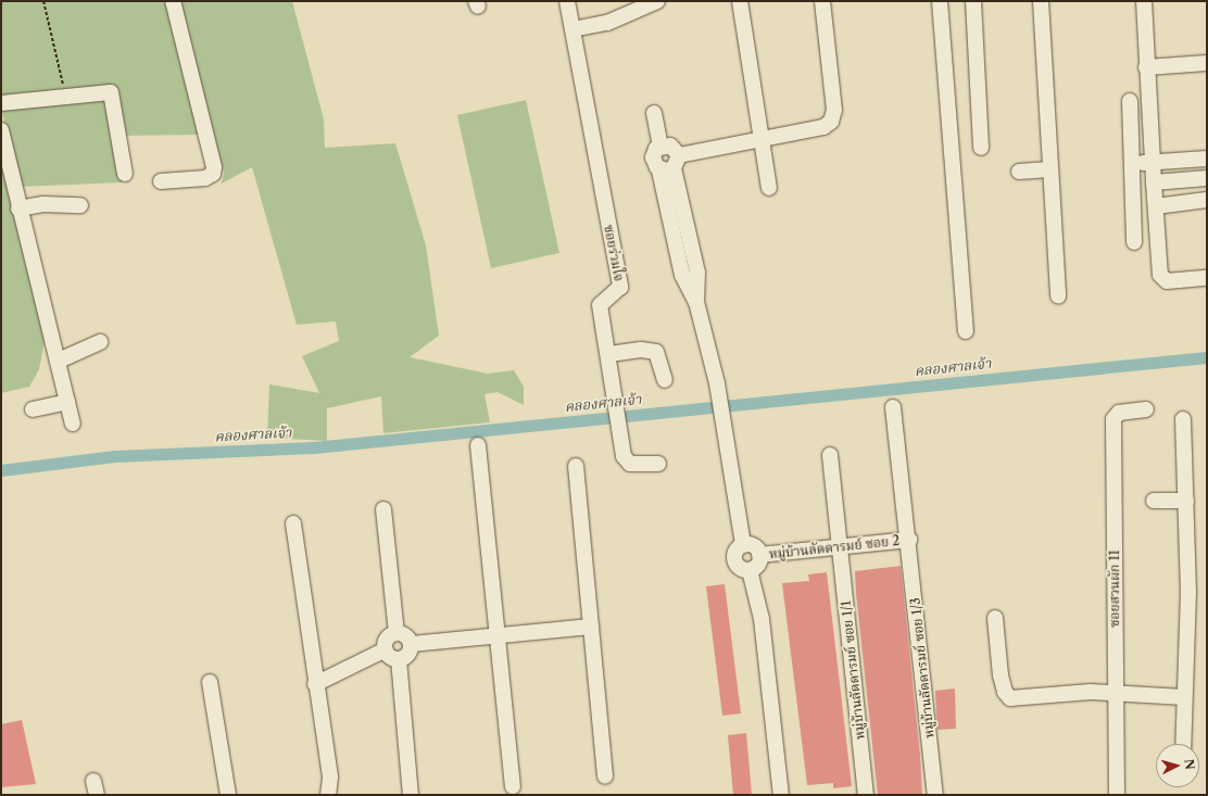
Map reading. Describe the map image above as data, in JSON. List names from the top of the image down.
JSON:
{
  "streets": {
    "street": [
      "ซอยร่วมใจ",
      "หมู่บ้านลัดดารมย์ ซอย 2",
      "ซอยสวนผัก 11",
      "หมู่บ้านลัดดารมย์ ซอย 1/3",
      "หมู่บ้านลัดดารมย์ ซอย 1/1"
    ]
  },
  "crossings": [
    ["หมู่บ้านลัดดารมย์ ซอย 2", "หมู่บ้านลัดดารมย์ ซอย 1/3"],
    ["หมู่บ้านลัดดารมย์ ซอย 2", "หมู่บ้านลัดดารมย์ ซอย 1/1"]
  ],
  "water": ["คลองศาลเจ้า"],
  "north": "right"
}
